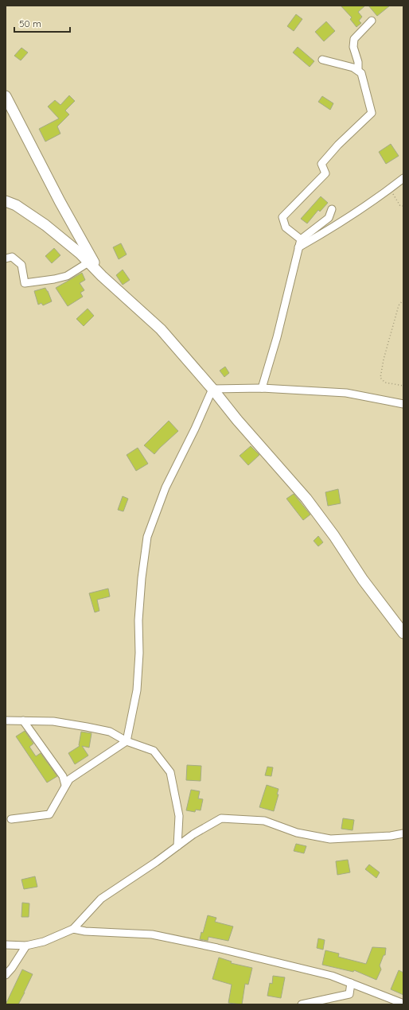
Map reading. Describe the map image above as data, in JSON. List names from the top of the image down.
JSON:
{
  "scale_bar": "50 m"
}
